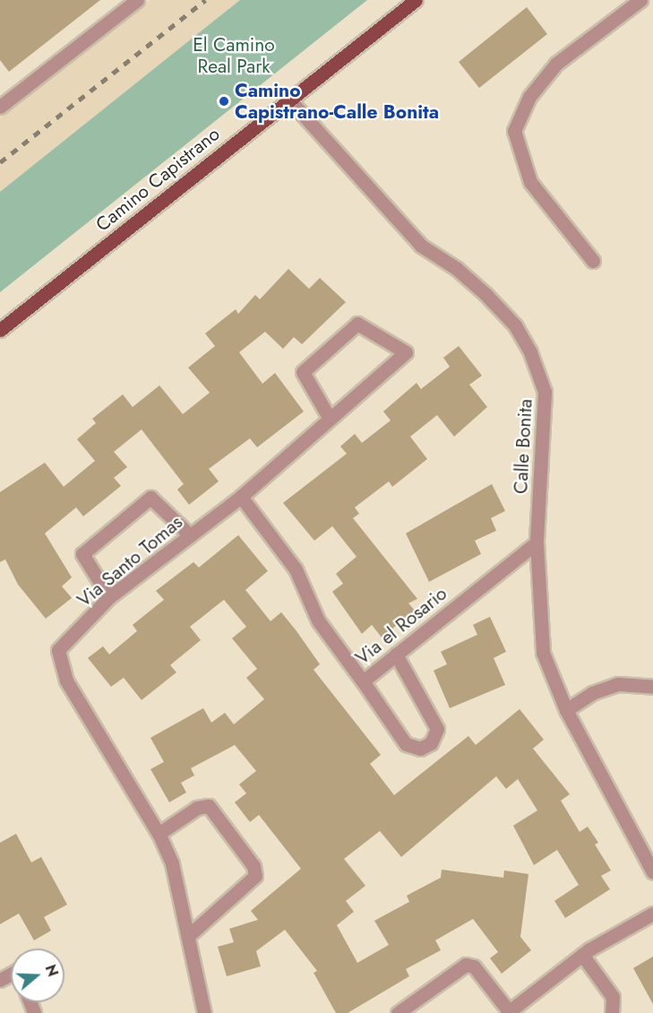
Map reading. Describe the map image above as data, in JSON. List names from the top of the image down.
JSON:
{
  "streets": {
    "main road": ["Camino Capistrano"],
    "street": ["Calle Bonita", "Via Santo Tomas", "Via el Rosario"]
  },
  "crossings": [
    ["Camino Capistrano", "Calle Bonita"],
    ["Calle Bonita", "Via el Rosario"],
    ["Via Santo Tomas", "Via el Rosario"]
  ],
  "parks": ["El Camino Real Park"],
  "places": ["Camino Capistrano-Calle Bonita"],
  "north": "right"
}
